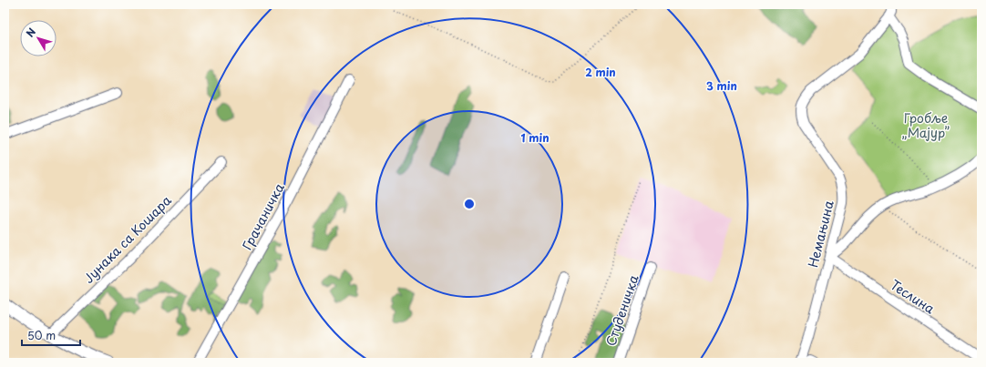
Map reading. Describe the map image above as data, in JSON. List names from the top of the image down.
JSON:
{
  "streets": {
    "street": [
      "Грачаничка",
      "Немањина",
      "Јунака са Кошара",
      "Теслина",
      "Студеничка"
    ]
  },
  "crossings": [
    ["Немањина", "Теслина"]
  ],
  "parks": ["Гробље „Мајур”"],
  "scale_bar": "50 m",
  "north": "top left",
  "rings": ["2 min", "3 min", "1 min"]
}
